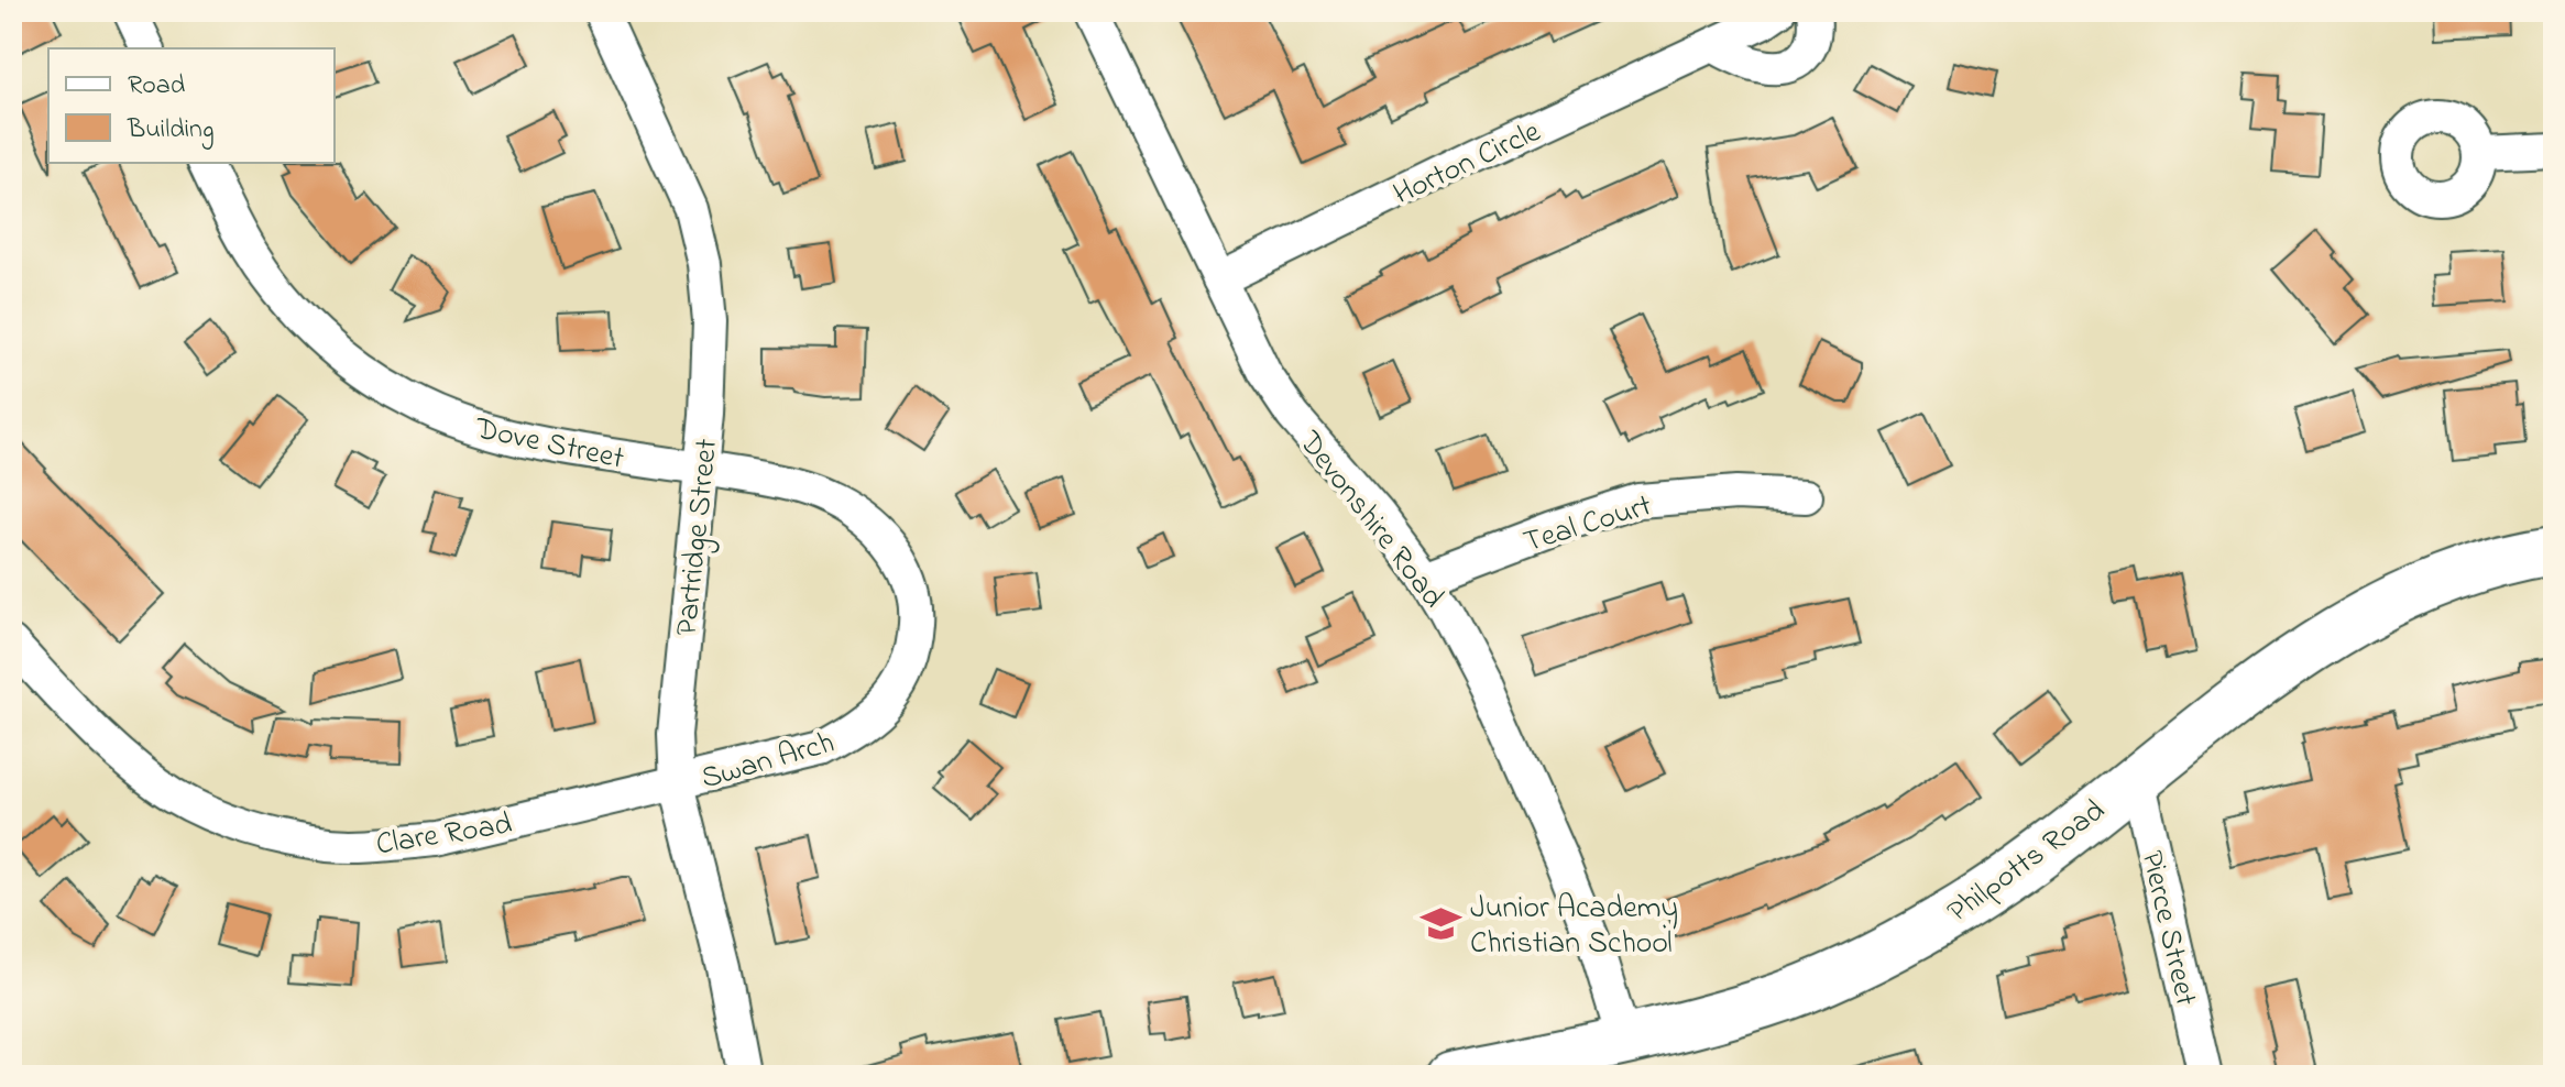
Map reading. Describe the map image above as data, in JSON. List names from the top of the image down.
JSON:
{
  "streets": {
    "street": [
      "Horton Circle",
      "Dove Street",
      "Devonshire Road",
      "Teal Court",
      "Partridge Street",
      "Swan Arch",
      "Clare Road",
      "Philpotts Road",
      "Pierce Street"
    ]
  },
  "crossings": [
    ["Horton Circle", "Devonshire Road"],
    ["Dove Street", "Partridge Street"],
    ["Dove Street", "Swan Arch"],
    ["Devonshire Road", "Teal Court"],
    ["Devonshire Road", "Philpotts Road"],
    ["Partridge Street", "Swan Arch"],
    ["Partridge Street", "Clare Road"],
    ["Swan Arch", "Clare Road"],
    ["Philpotts Road", "Pierce Street"]
  ],
  "places": {
    "school or university": ["Junior Academy Christian School"]
  },
  "legend": ["Road", "Building"]
}
